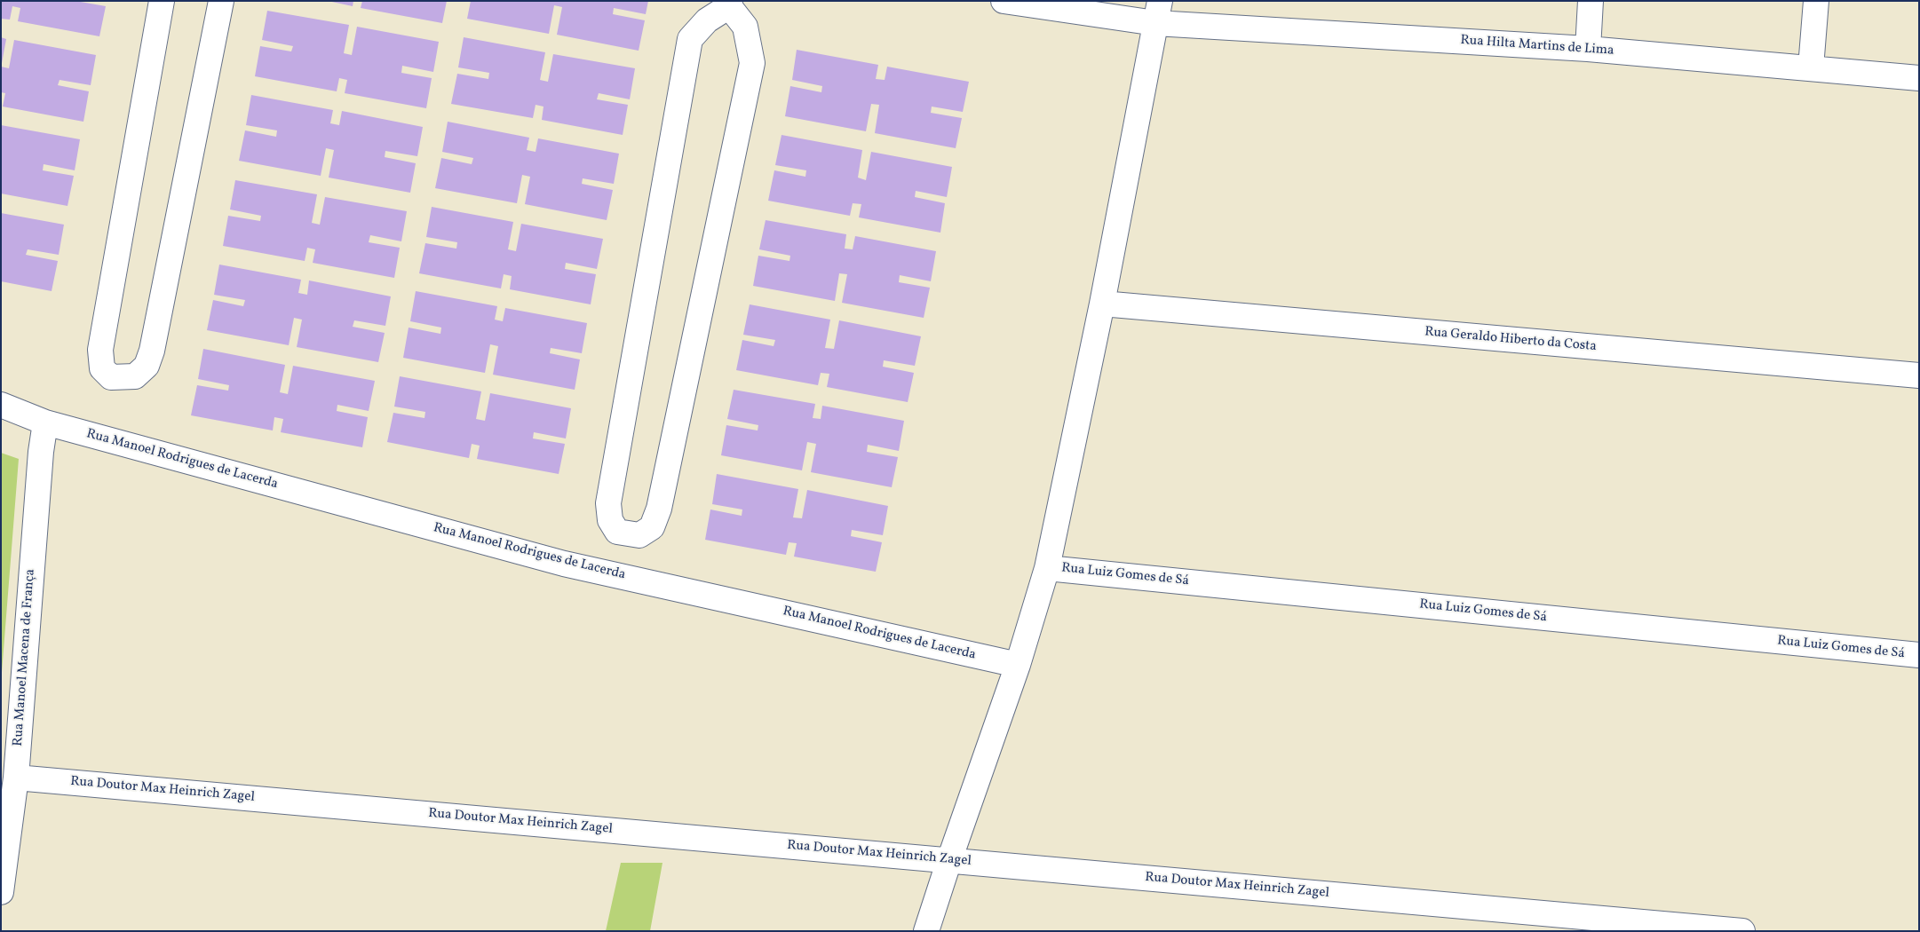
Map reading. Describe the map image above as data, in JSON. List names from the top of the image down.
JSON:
{
  "streets": {
    "street": [
      "Rua Hilta Martins de Lima",
      "Rua Geraldo Hiberto da Costa",
      "Rua Manoel Rodrigues de Lacerda",
      "Rua Luiz Gomes de Sá",
      "Rua Manoel Macena de França",
      "Rua Doutor Max Heinrich Zagel"
    ]
  },
  "crossings": [
    ["Rua Manoel Rodrigues de Lacerda", "Rua Manoel Macena de França"],
    ["Rua Manoel Macena de França", "Rua Doutor Max Heinrich Zagel"]
  ]
}
